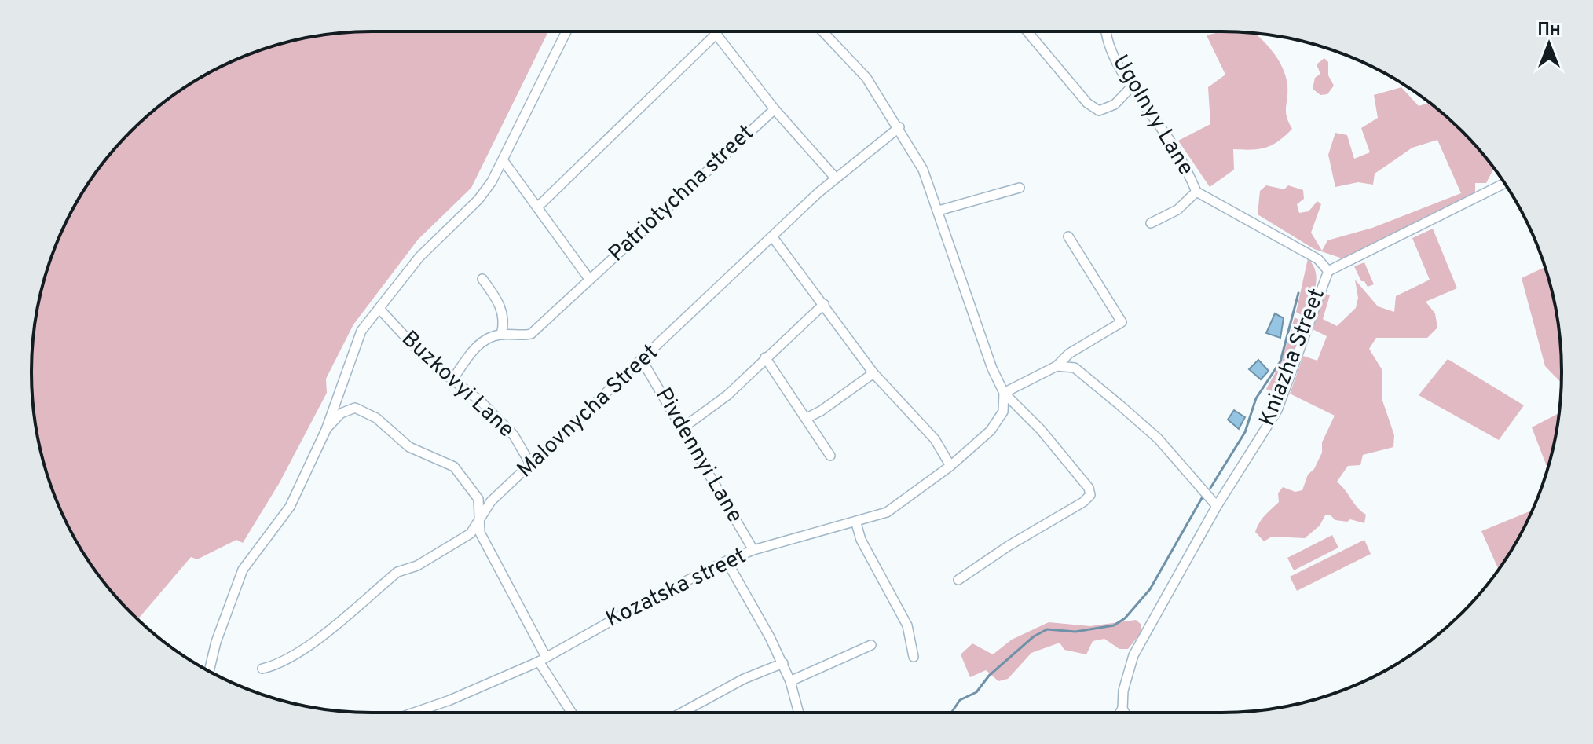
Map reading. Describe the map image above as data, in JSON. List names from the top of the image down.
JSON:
{
  "streets": {
    "street": [
      "Ugolnyy Lane",
      "Patriotychna street",
      "Kniazha Street",
      "Buzkovyi Lane",
      "Malovnycha Street",
      "Pivdennyi Lane",
      "Kozatska street"
    ]
  },
  "crossings": [
    ["Patriotychna street", "Buzkovyi Lane"],
    ["Patriotychna street", "Malovnycha Street"],
    ["Buzkovyi Lane", "Malovnycha Street"],
    ["Malovnycha Street", "Pivdennyi Lane"],
    ["Pivdennyi Lane", "Kozatska street"]
  ],
  "north": "top"
}
